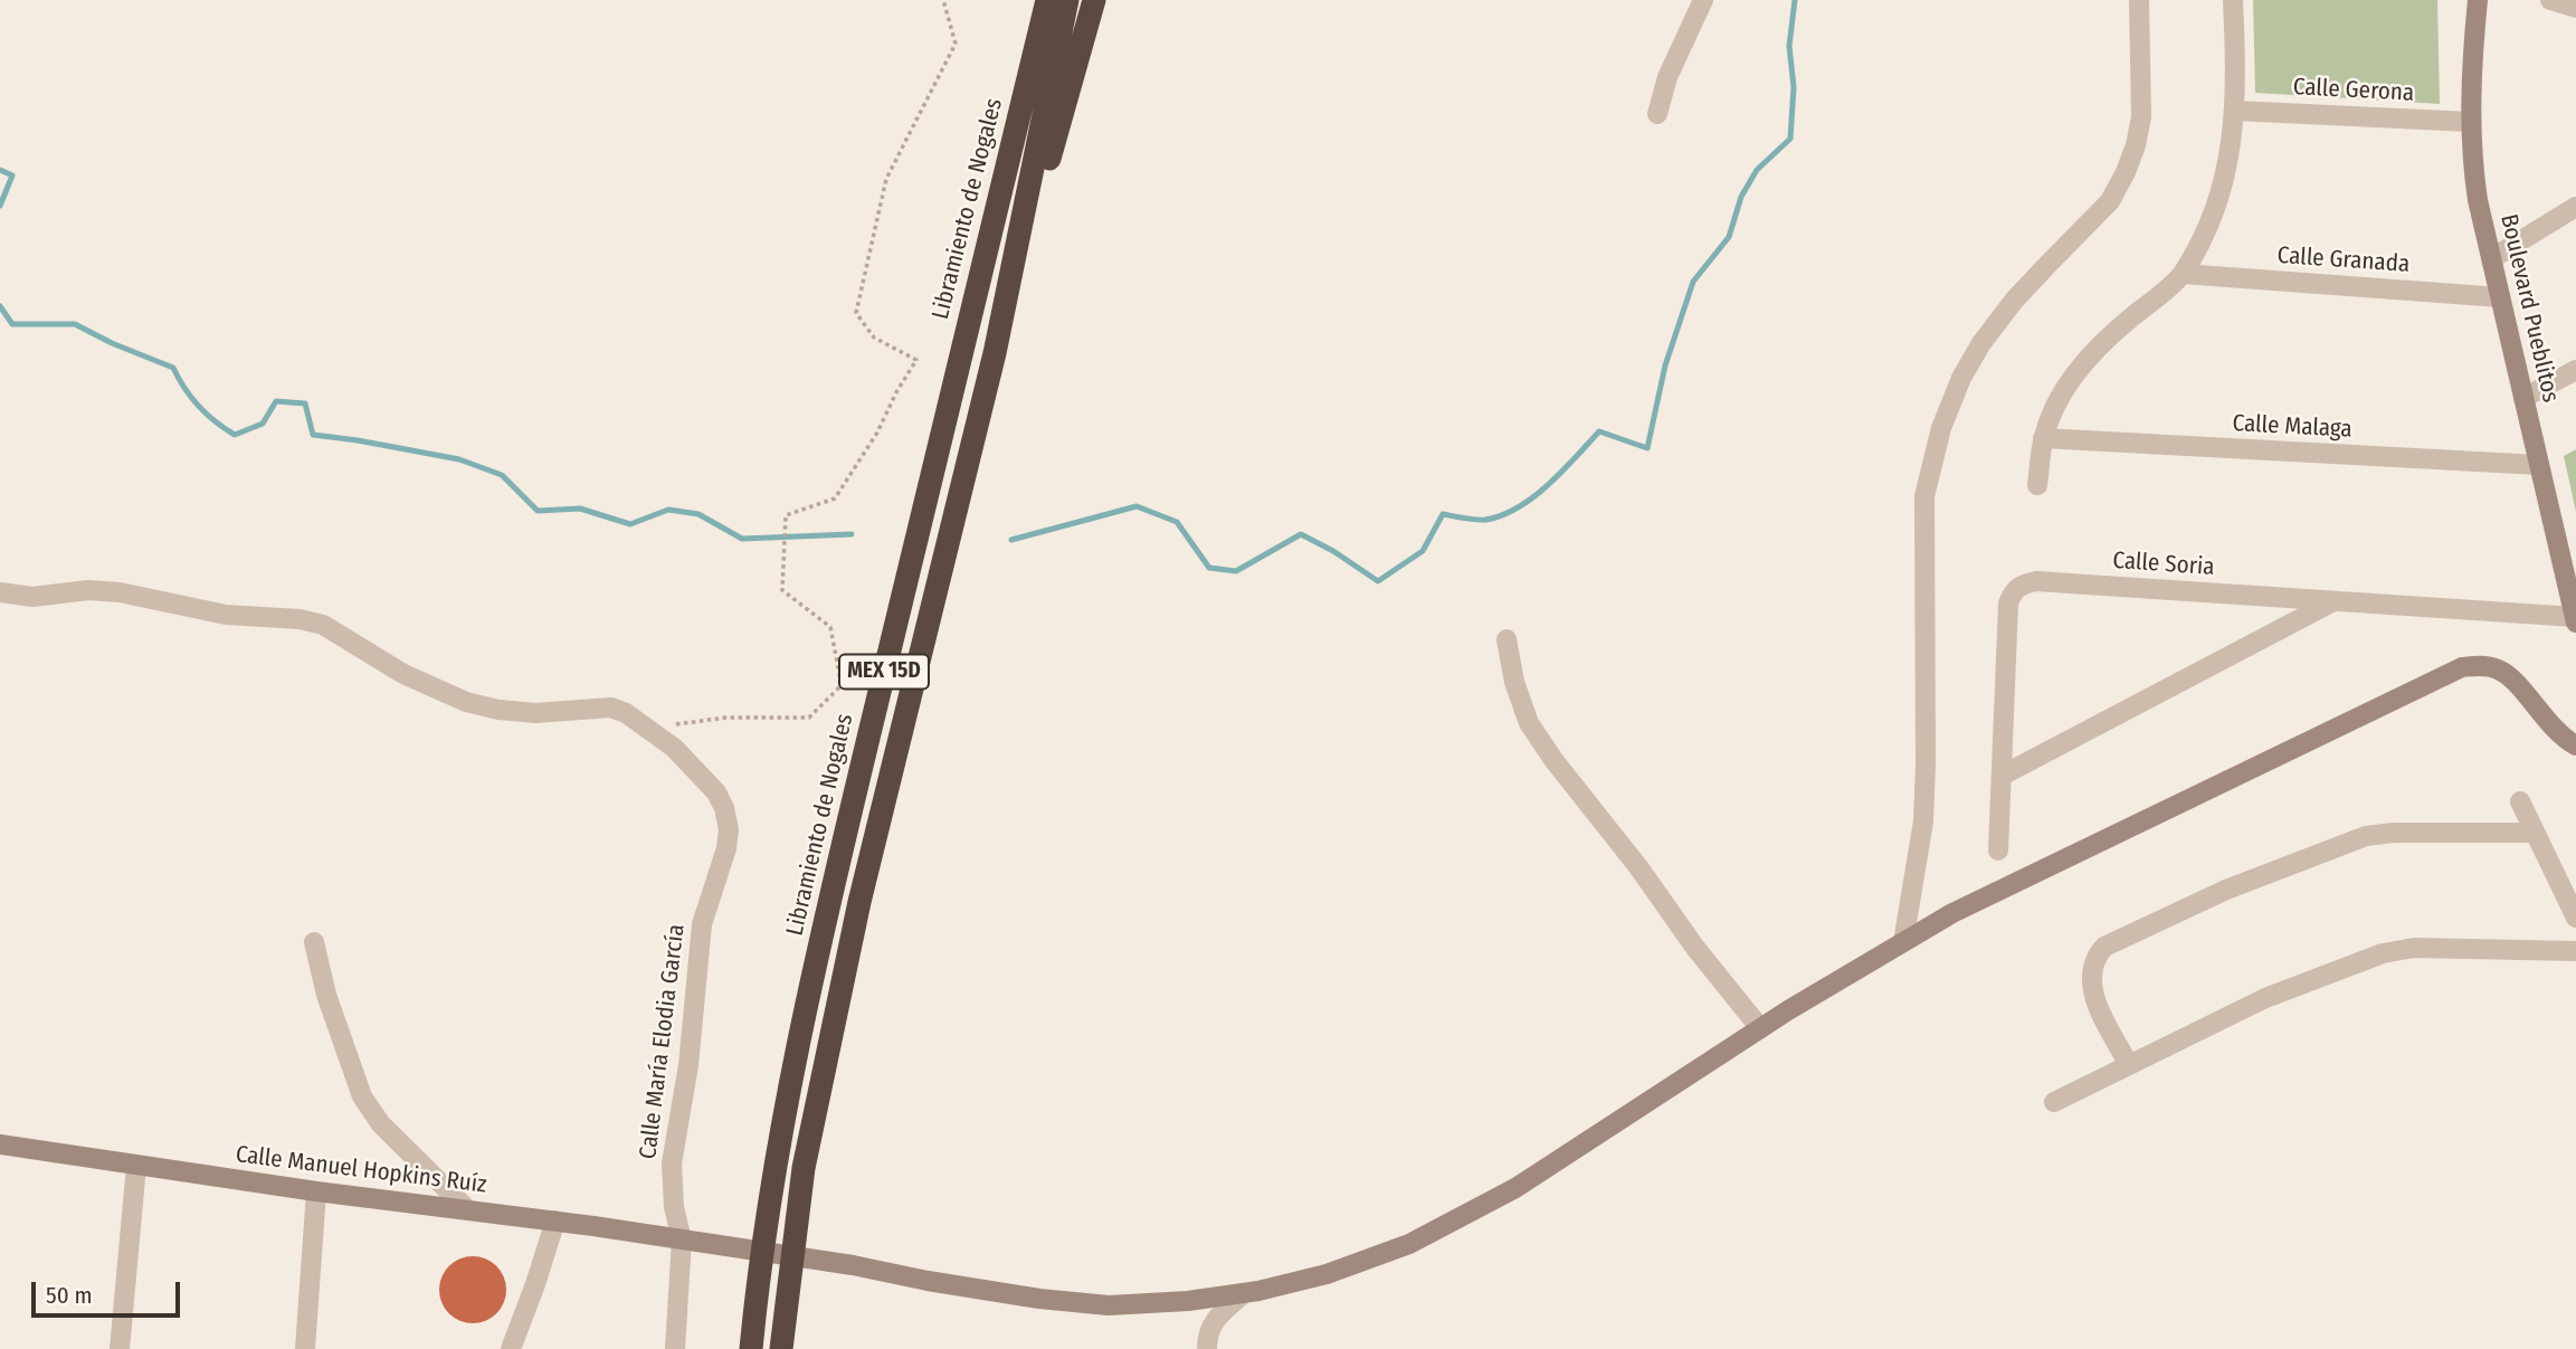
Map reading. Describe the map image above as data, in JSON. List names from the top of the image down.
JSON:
{
  "streets": {
    "highway": ["Libramiento de Nogales", "MEX 15D"],
    "street": [
      "Calle Gerona",
      "Calle Granada",
      "Boulevard Pueblitos",
      "Calle Malaga",
      "Calle Soria",
      "Calle María Elodia García",
      "Calle Manuel Hopkins Ruíz"
    ]
  },
  "crossings": [
    ["Calle Gerona", "Boulevard Pueblitos"],
    ["Calle Granada", "Boulevard Pueblitos"],
    ["Boulevard Pueblitos", "Calle Malaga"],
    ["Boulevard Pueblitos", "Calle Soria"],
    ["Calle María Elodia García", "Calle Manuel Hopkins Ruíz"]
  ],
  "scale_bar": "50 m"
}
